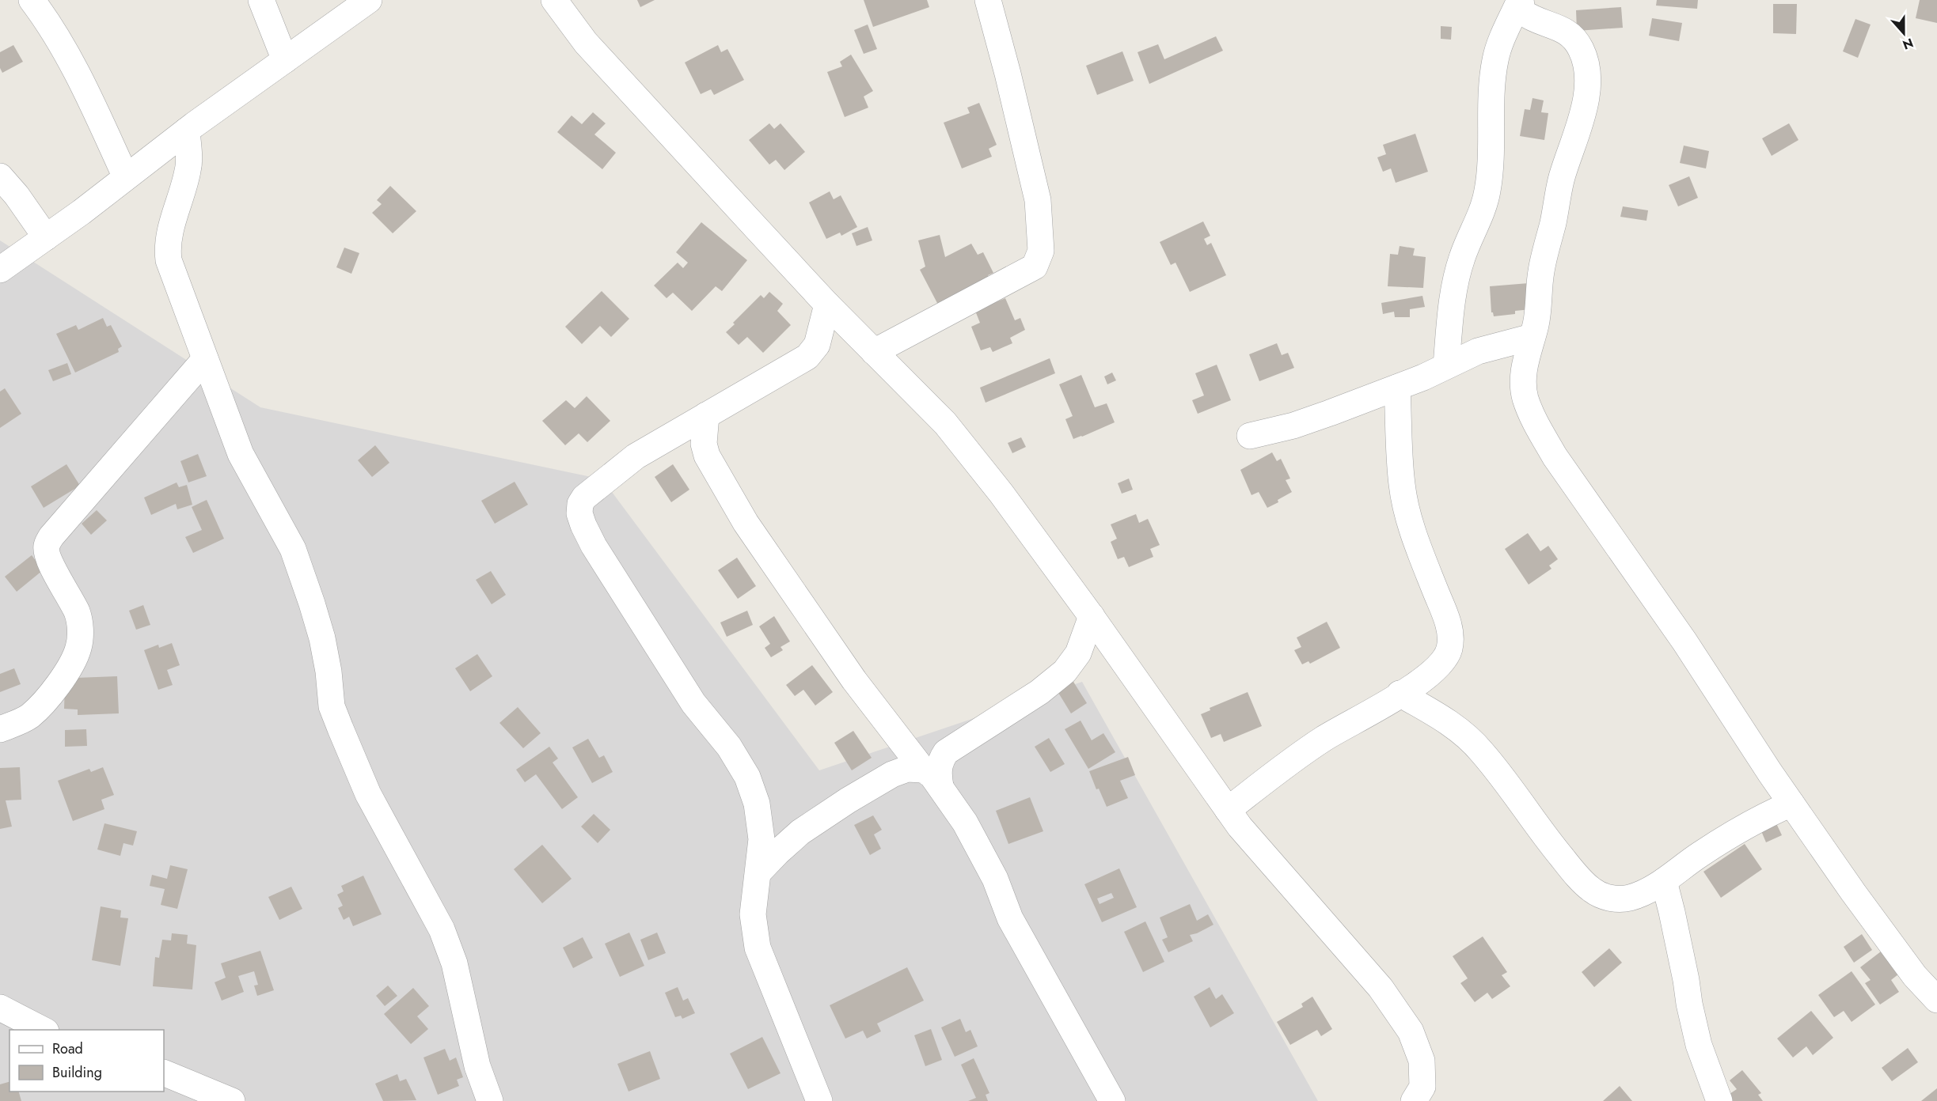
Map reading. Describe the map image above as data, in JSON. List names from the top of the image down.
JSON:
{
  "legend": ["Road", "Building"],
  "north": "bottom"
}
